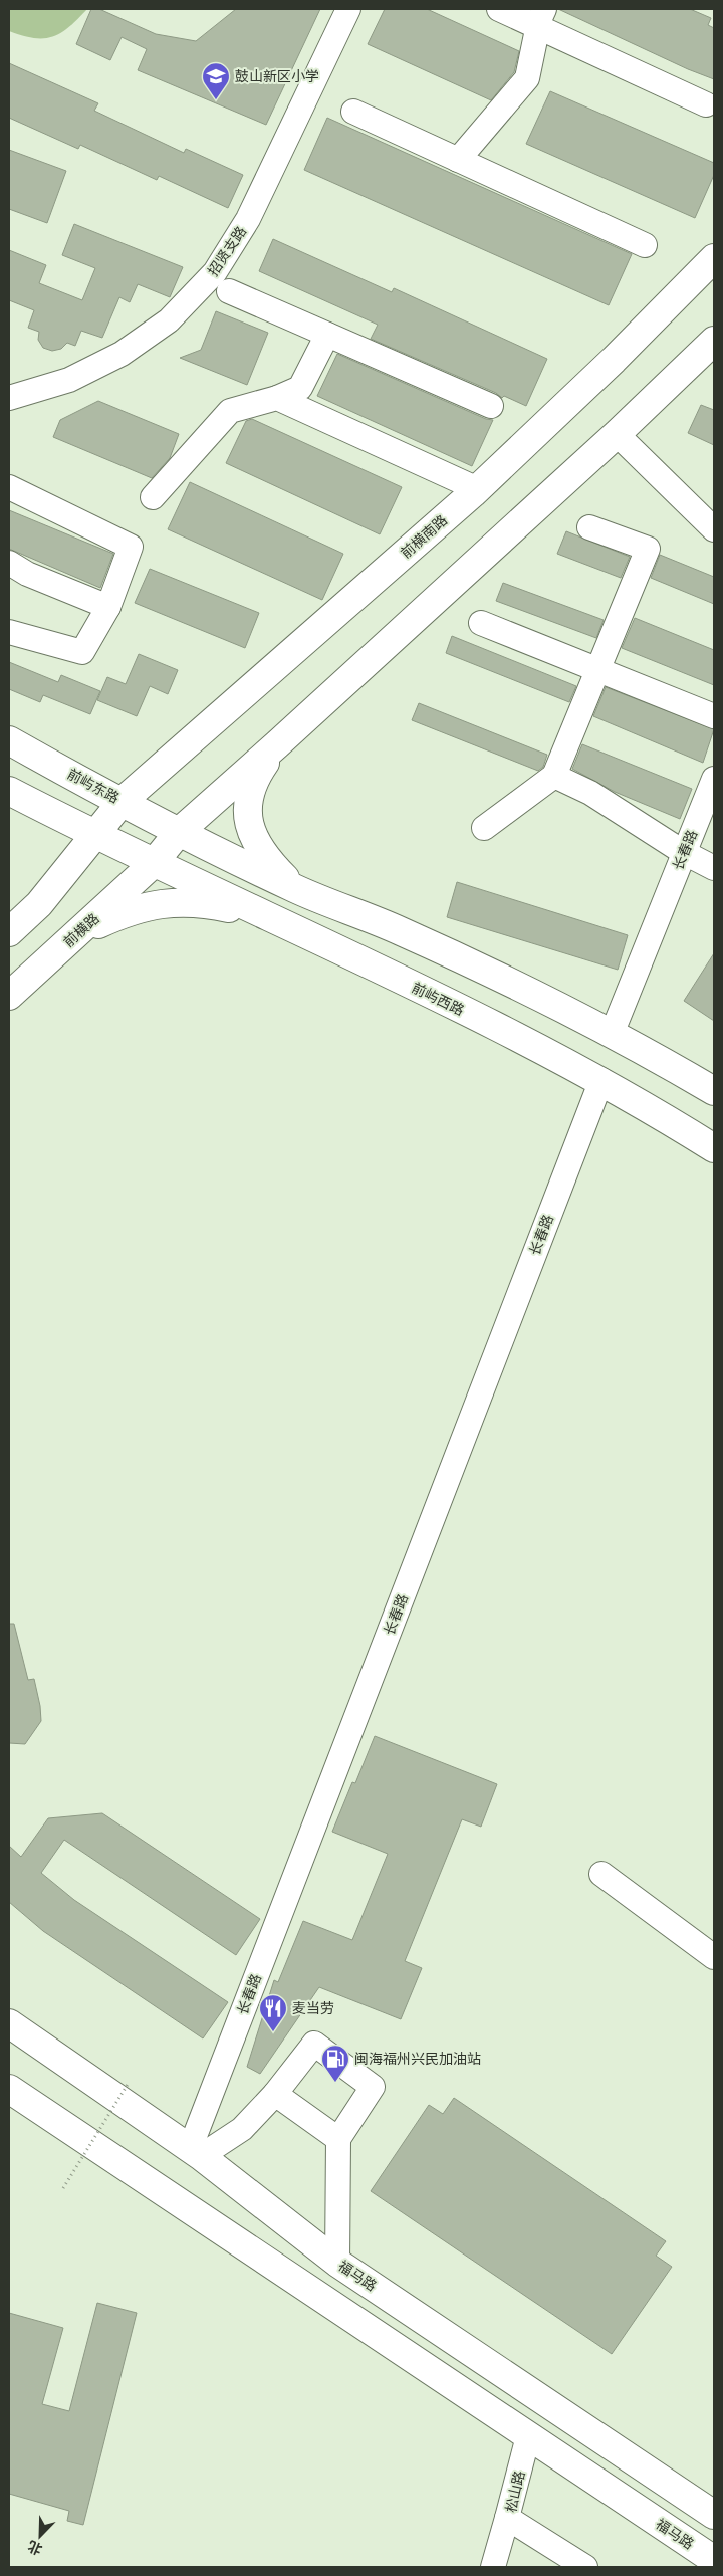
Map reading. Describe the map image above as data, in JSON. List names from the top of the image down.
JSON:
{
  "streets": {
    "main road": [
      "前横南路",
      "前屿东路",
      "前横路",
      "前屿西路",
      "福马路"
    ],
    "street": ["招贤支路", "长春路", "松山路"]
  },
  "crossings": [
    ["前横南路", "前屿东路"],
    ["前屿东路", "前横路"],
    ["长春路", "前屿西路"],
    ["长春路", "福马路"],
    ["前横路", "前屿西路"],
    ["福马路", "松山路"]
  ],
  "places": {
    "school or university": ["鼓山新区小学"],
    "restaurant": ["麦当劳"],
    "fuel station": ["闽海福州兴民加油站"]
  },
  "north": "bottom left"
}
